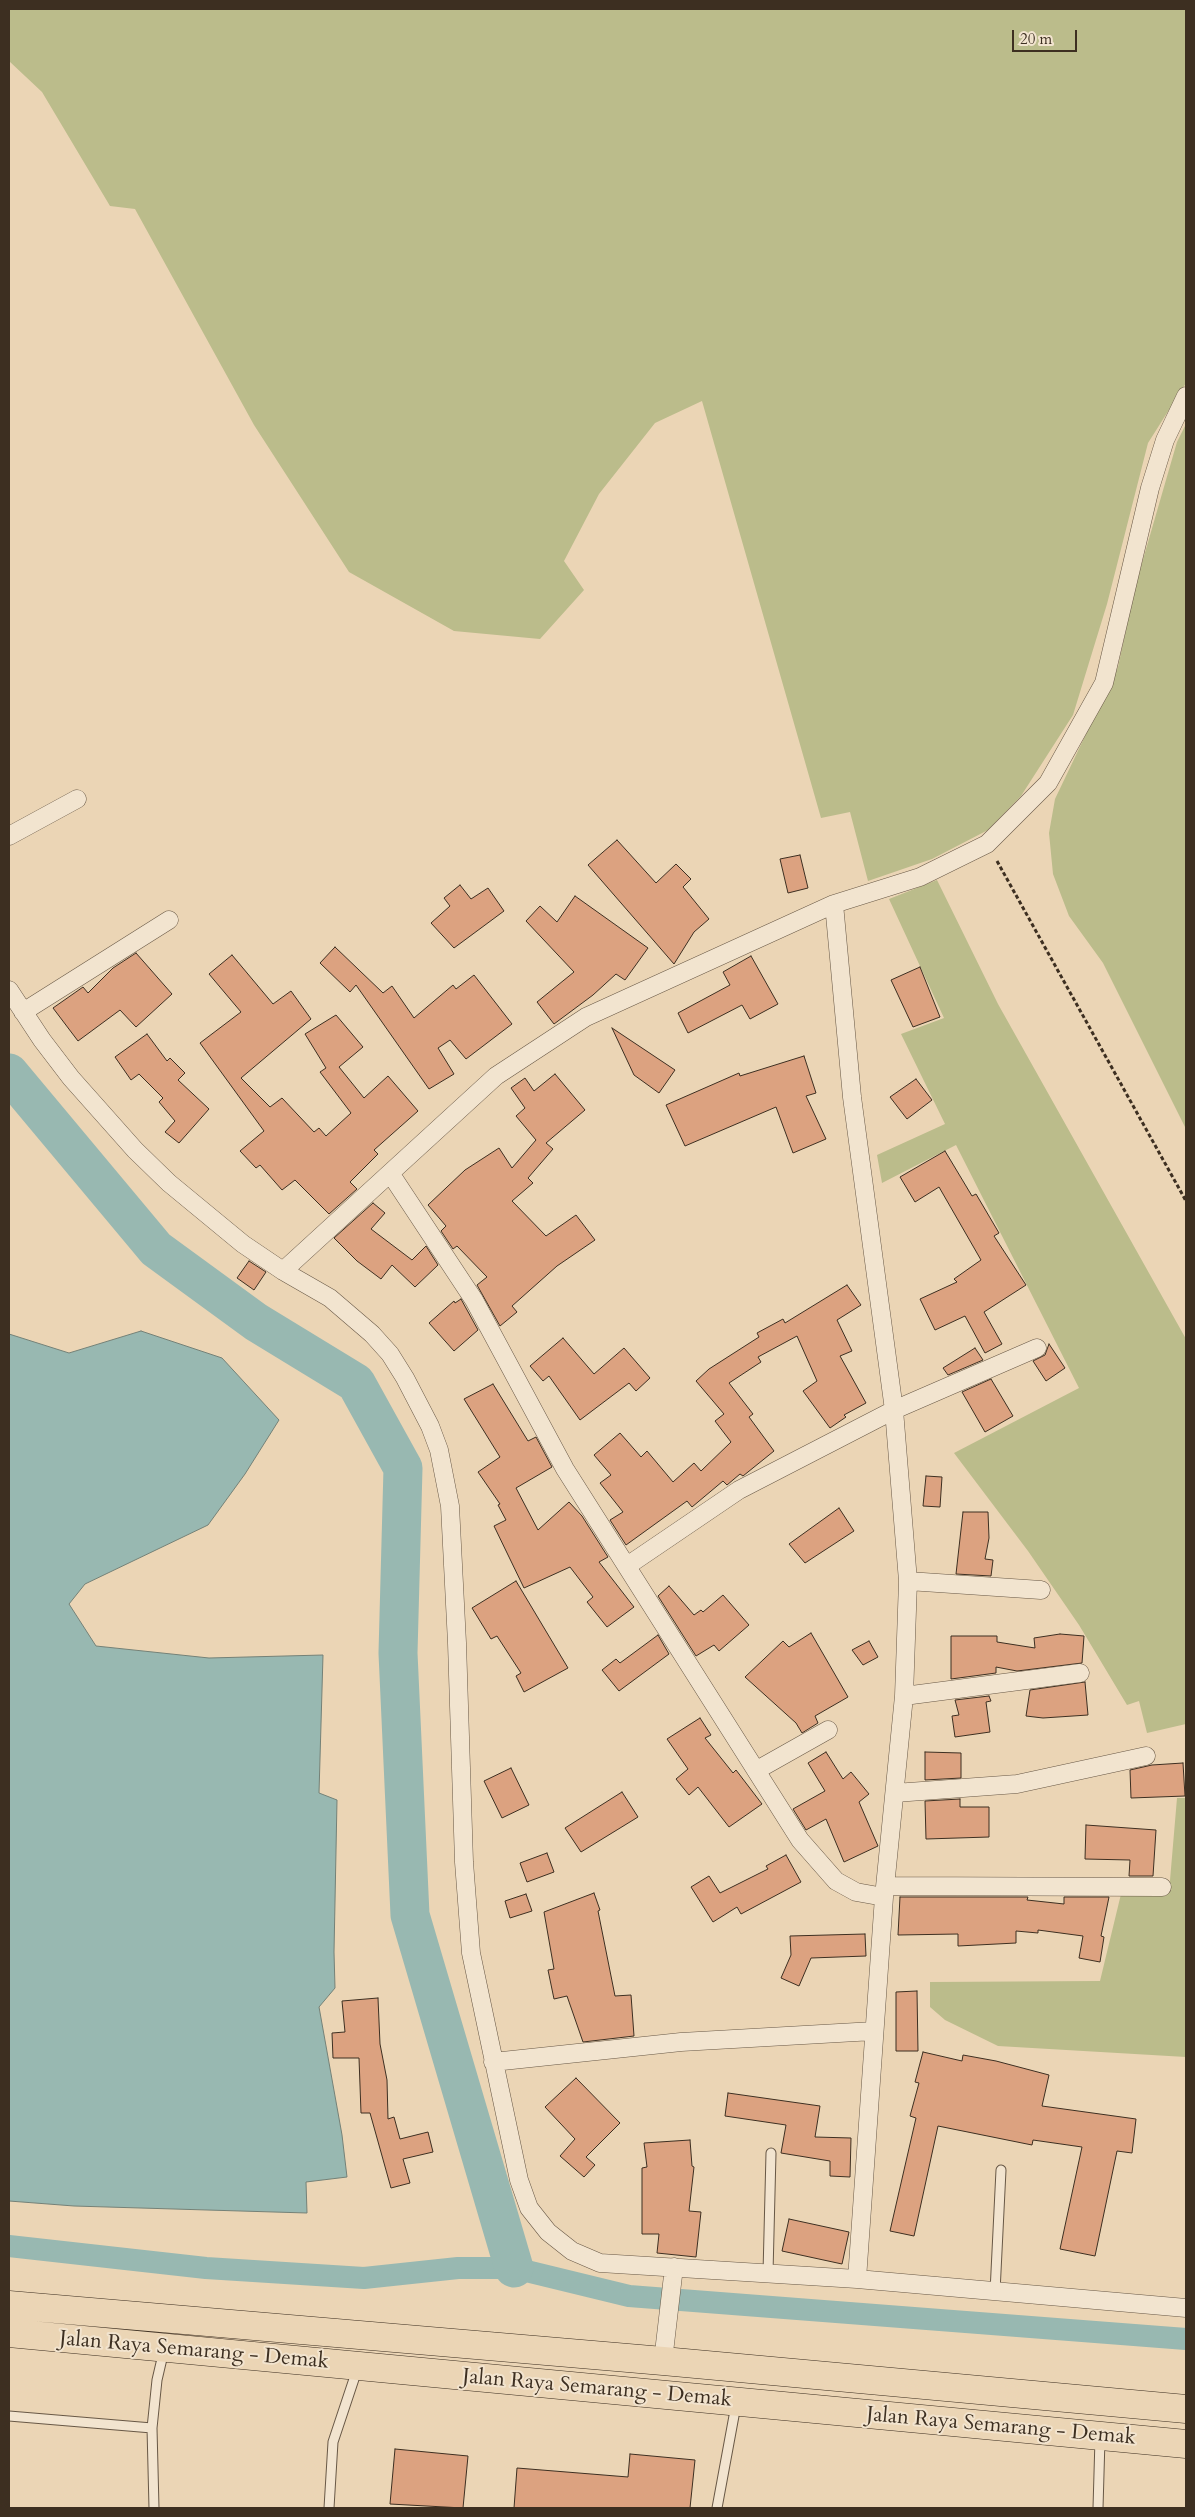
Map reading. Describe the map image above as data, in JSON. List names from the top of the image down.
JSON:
{
  "streets": {
    "highway": ["Jalan Raya Semarang - Demak"]
  },
  "scale_bar": "20 m"
}
